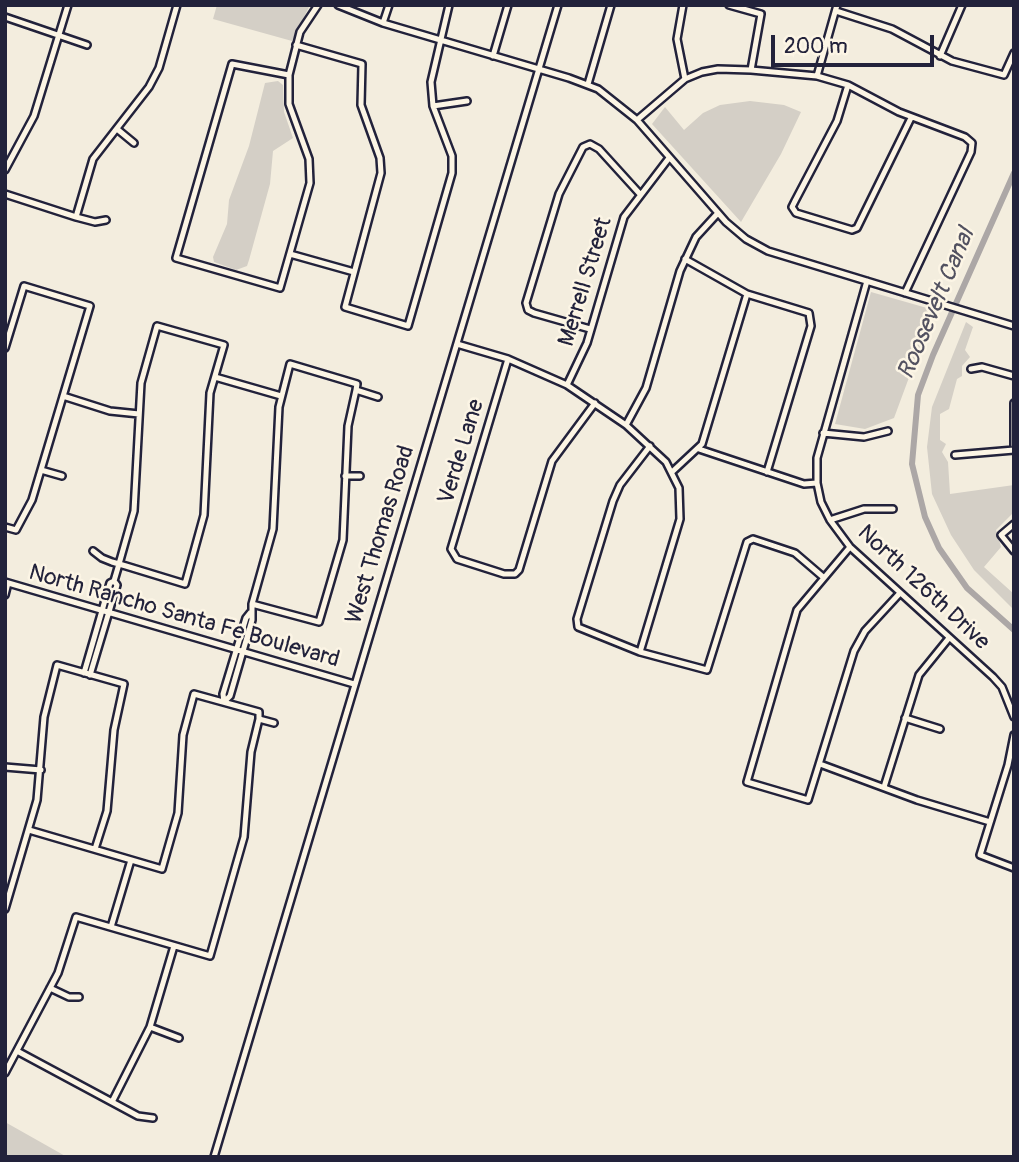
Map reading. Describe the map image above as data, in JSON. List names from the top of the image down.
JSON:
{
  "streets": {
    "street": [
      "Merrell Street",
      "Verde Lane",
      "West Thomas Road",
      "North 126th Drive",
      "North Rancho Santa Fe Boulevard"
    ]
  },
  "crossings": [
    ["West Thomas Road", "North Rancho Santa Fe Boulevard"]
  ],
  "water": ["Roosevelt Canal"],
  "scale_bar": "200 m"
}
